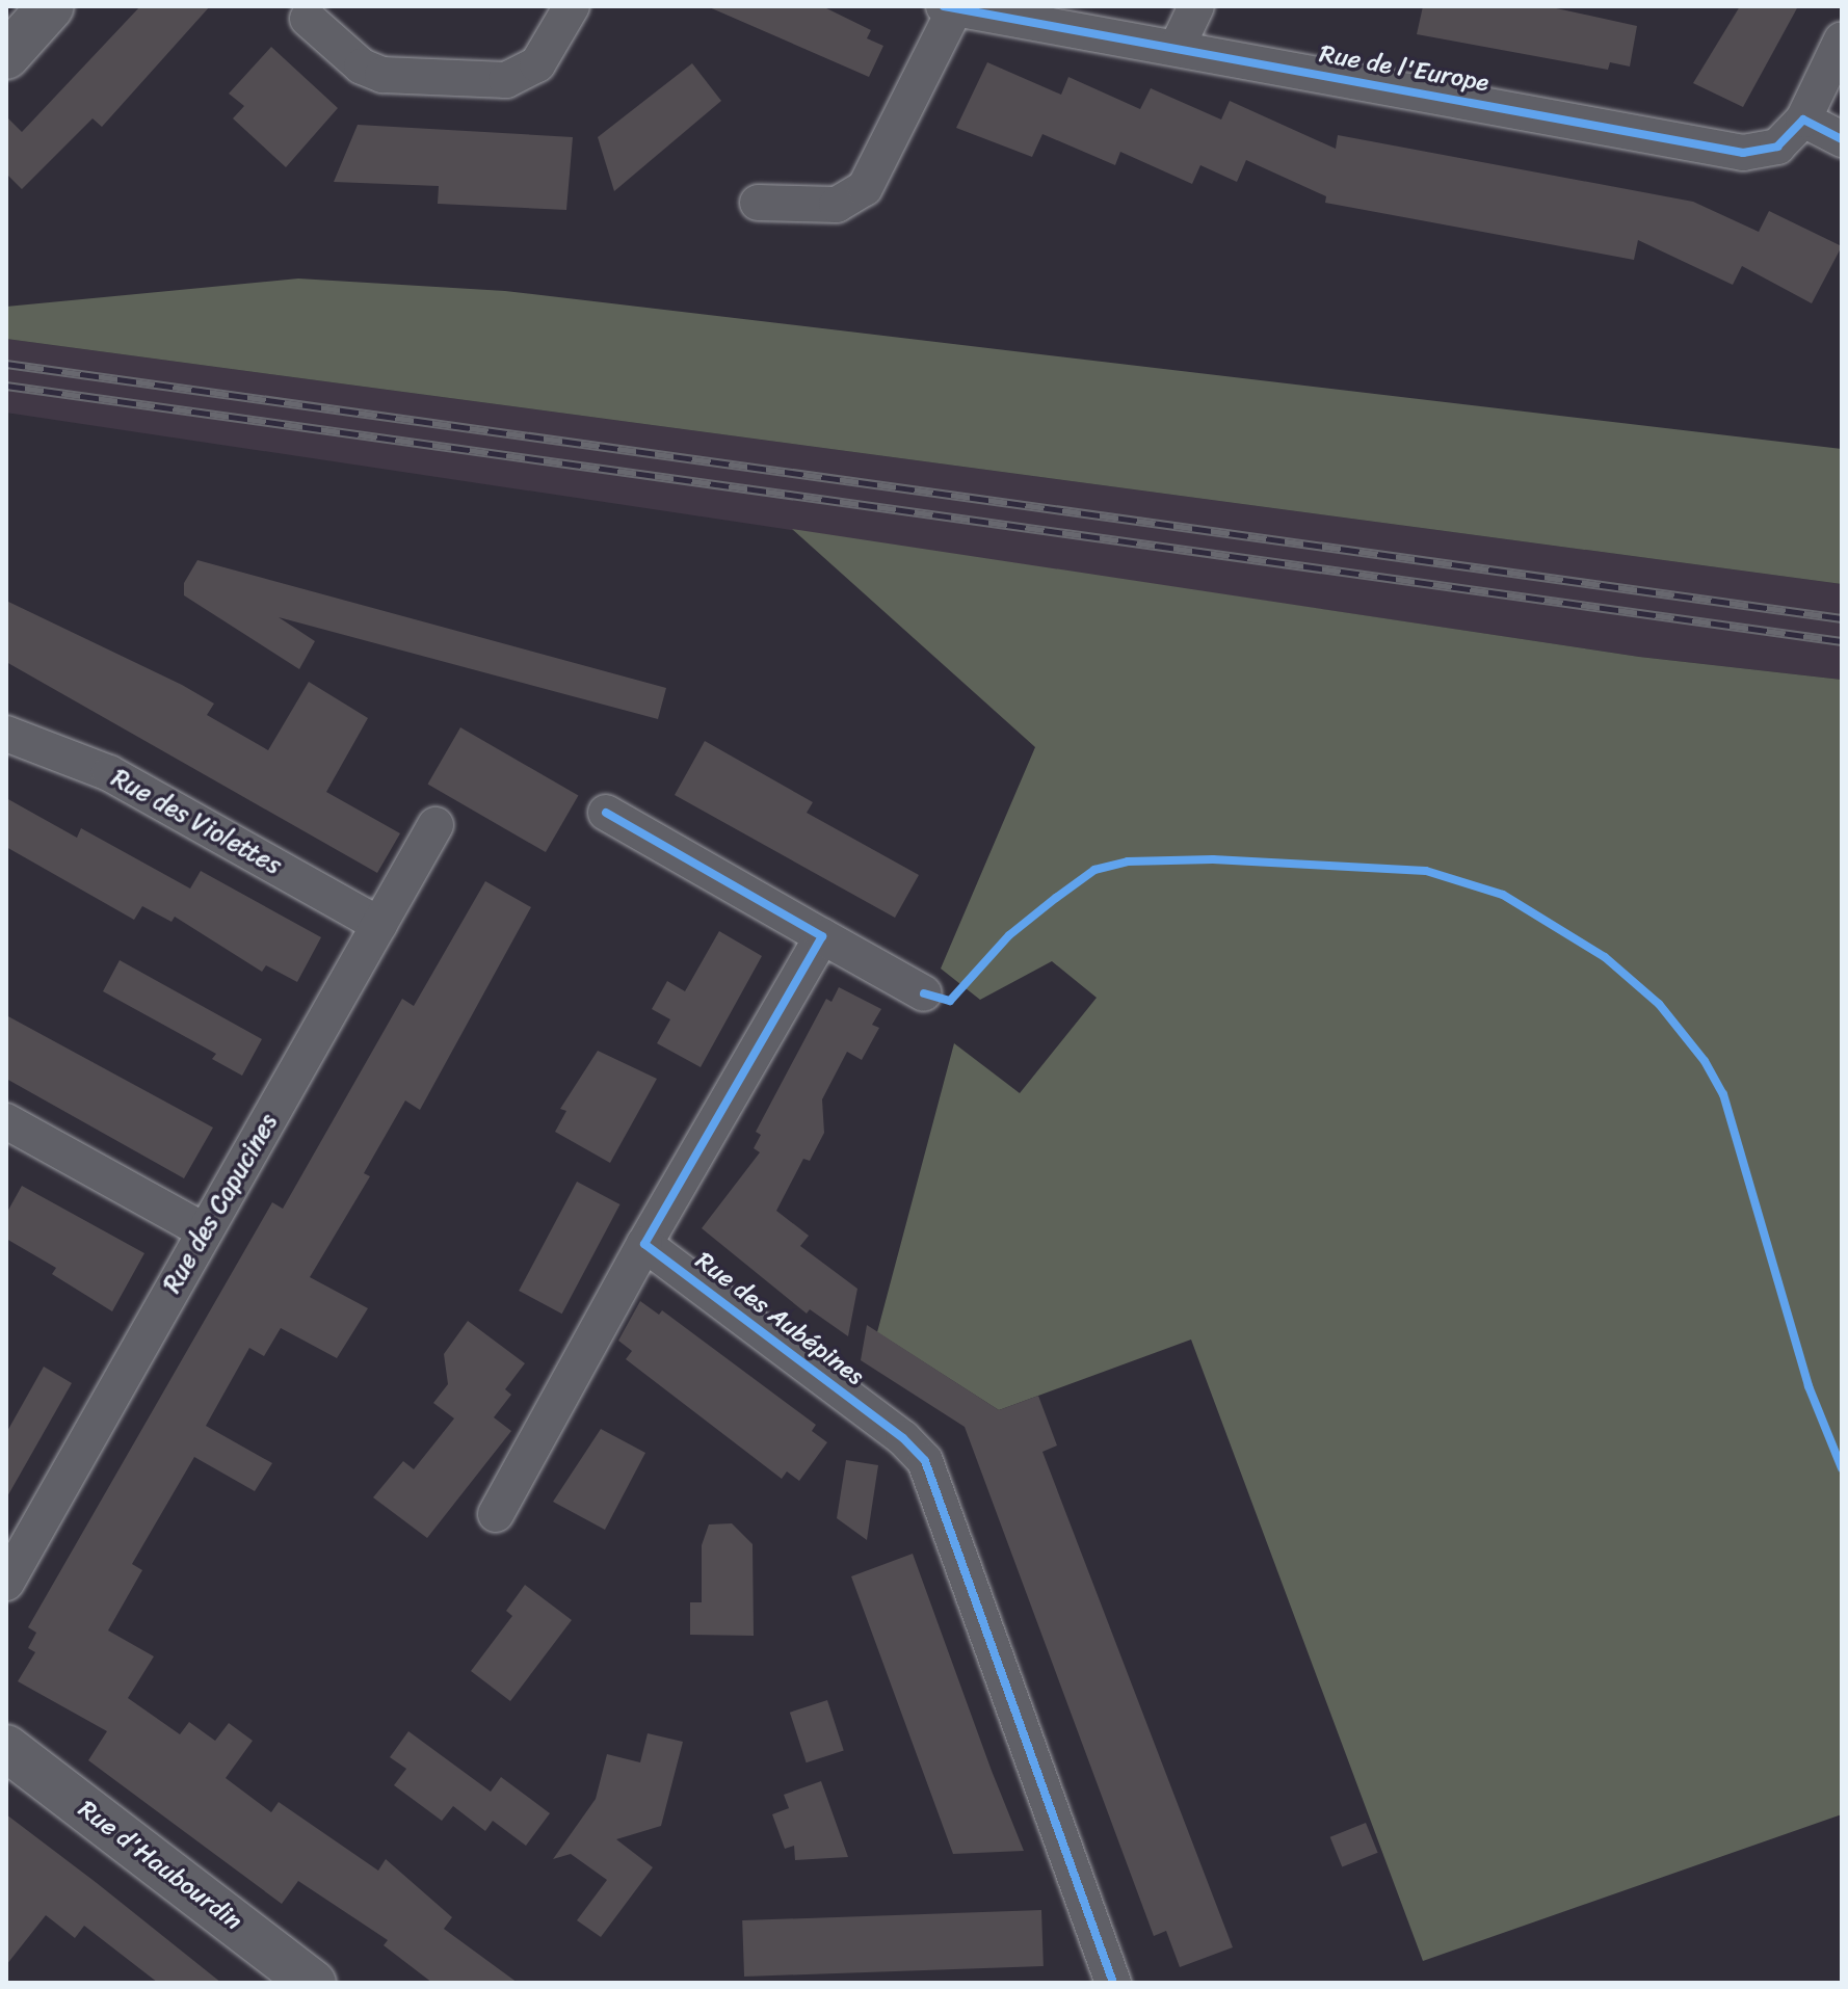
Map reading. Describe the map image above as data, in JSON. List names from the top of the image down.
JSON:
{
  "streets": {
    "main road": ["Rue d'Haubourdin"],
    "street": [
      "Rue de l'Europe",
      "Rue des Violettes",
      "Rue des Capucines",
      "Rue des Aubépines"
    ]
  },
  "crossings": [
    ["Rue des Violettes", "Rue des Capucines"]
  ]
}
